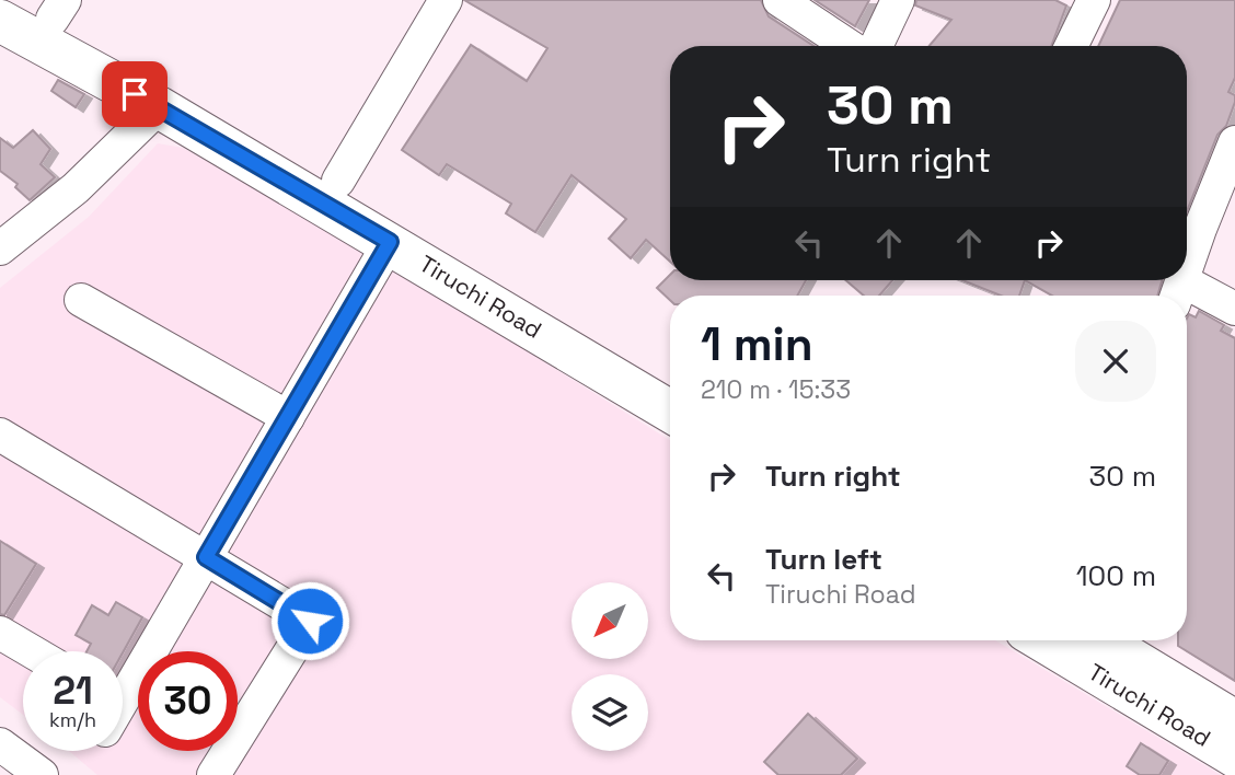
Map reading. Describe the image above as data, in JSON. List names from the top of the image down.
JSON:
{
  "streets": {
    "highway": ["Tiruchi Road"]
  },
  "north": "bottom left",
  "page": {
    "turn": ["30 m", "Turn right"],
    "heading": ["1 min", "210 m · 15:33"],
    "list": [
      {
        "name": "Turn right",
        "value": "30 m"
      },
      {
        "name": "Turn left",
        "note": "Tiruchi Road",
        "value": "100 m"
      }
    ],
    "speed": "21 km/h",
    "limit": "30"
  }
}
